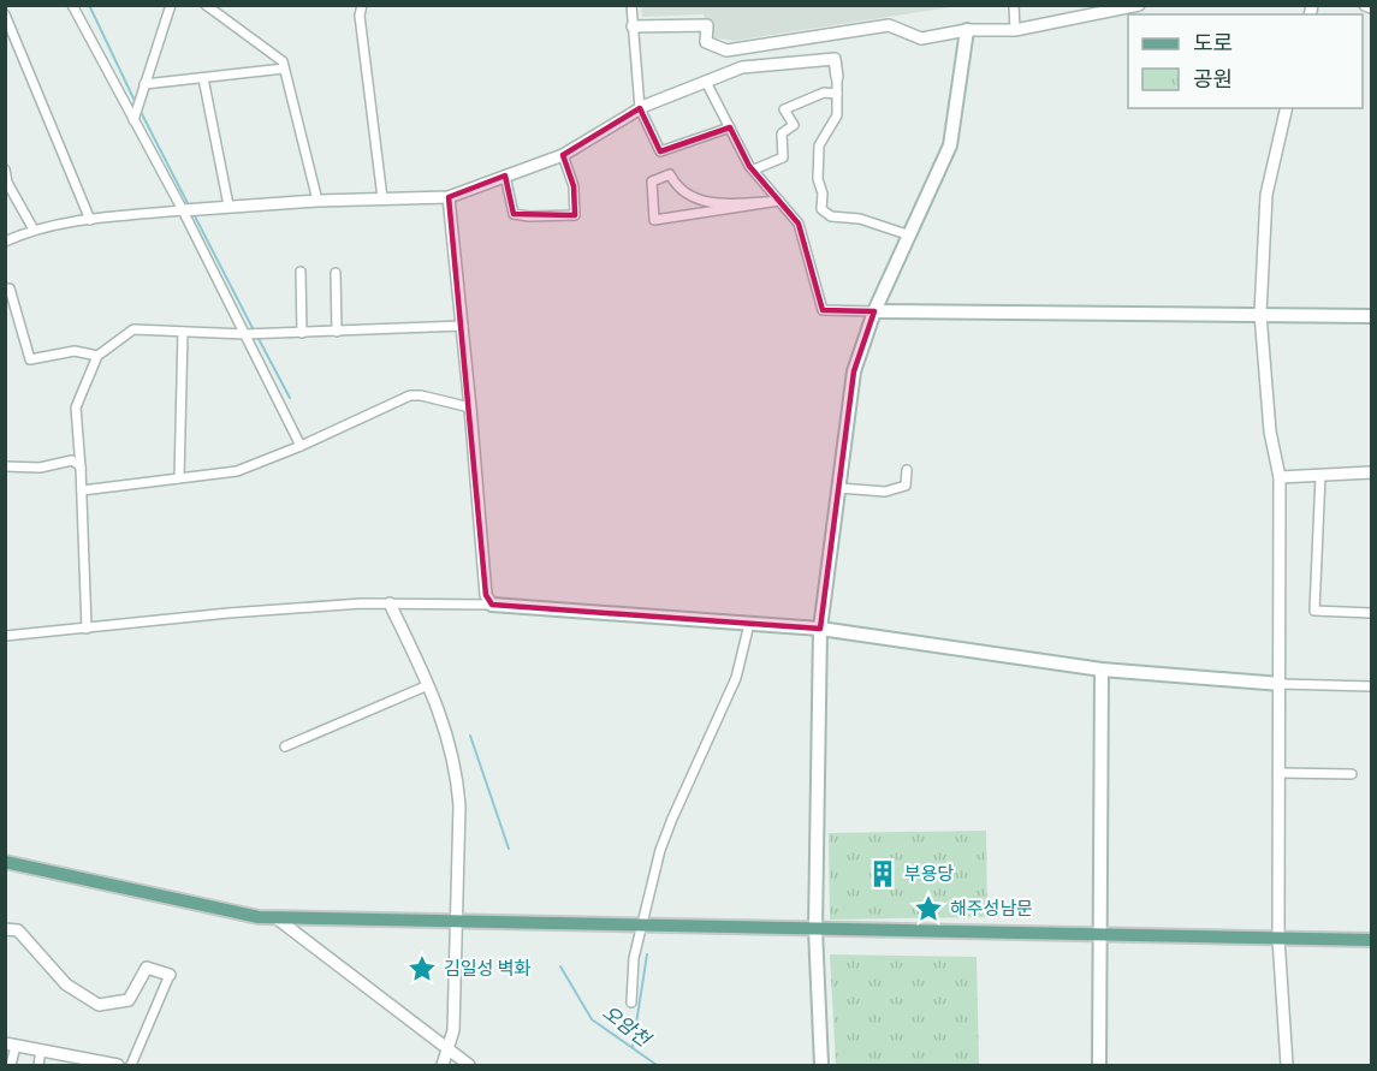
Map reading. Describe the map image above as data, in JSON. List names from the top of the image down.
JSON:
{
  "water": ["오암천"],
  "places": {
    "building": ["부용당"],
    "place": ["해주성남문", "김일성 벽화"]
  },
  "legend": ["도로", "공원"]
}
